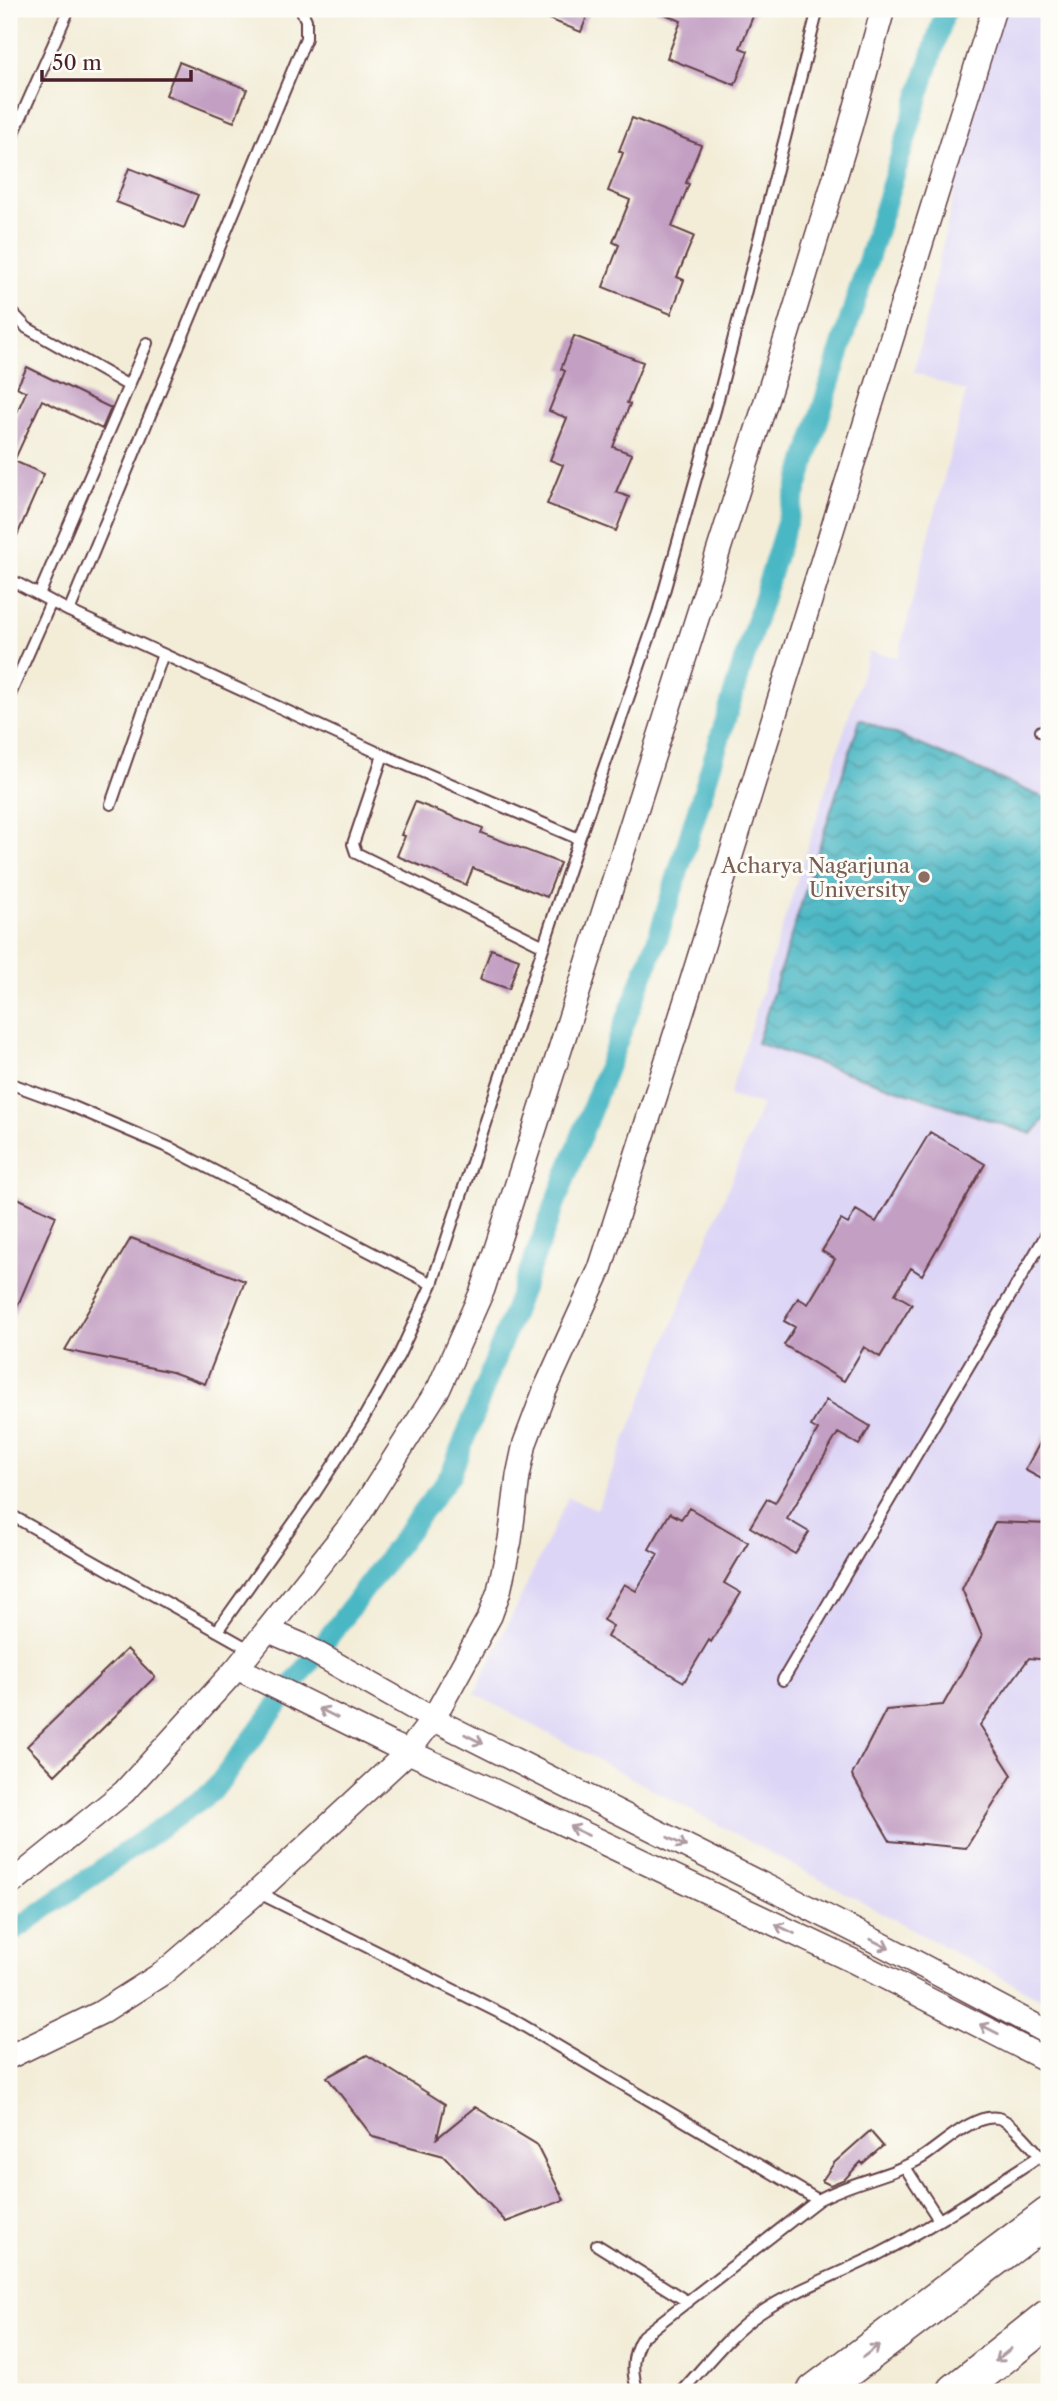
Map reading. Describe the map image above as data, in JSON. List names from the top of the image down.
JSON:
{
  "places": ["Acharya Nagarjuna University"],
  "scale_bar": "50 m"
}
